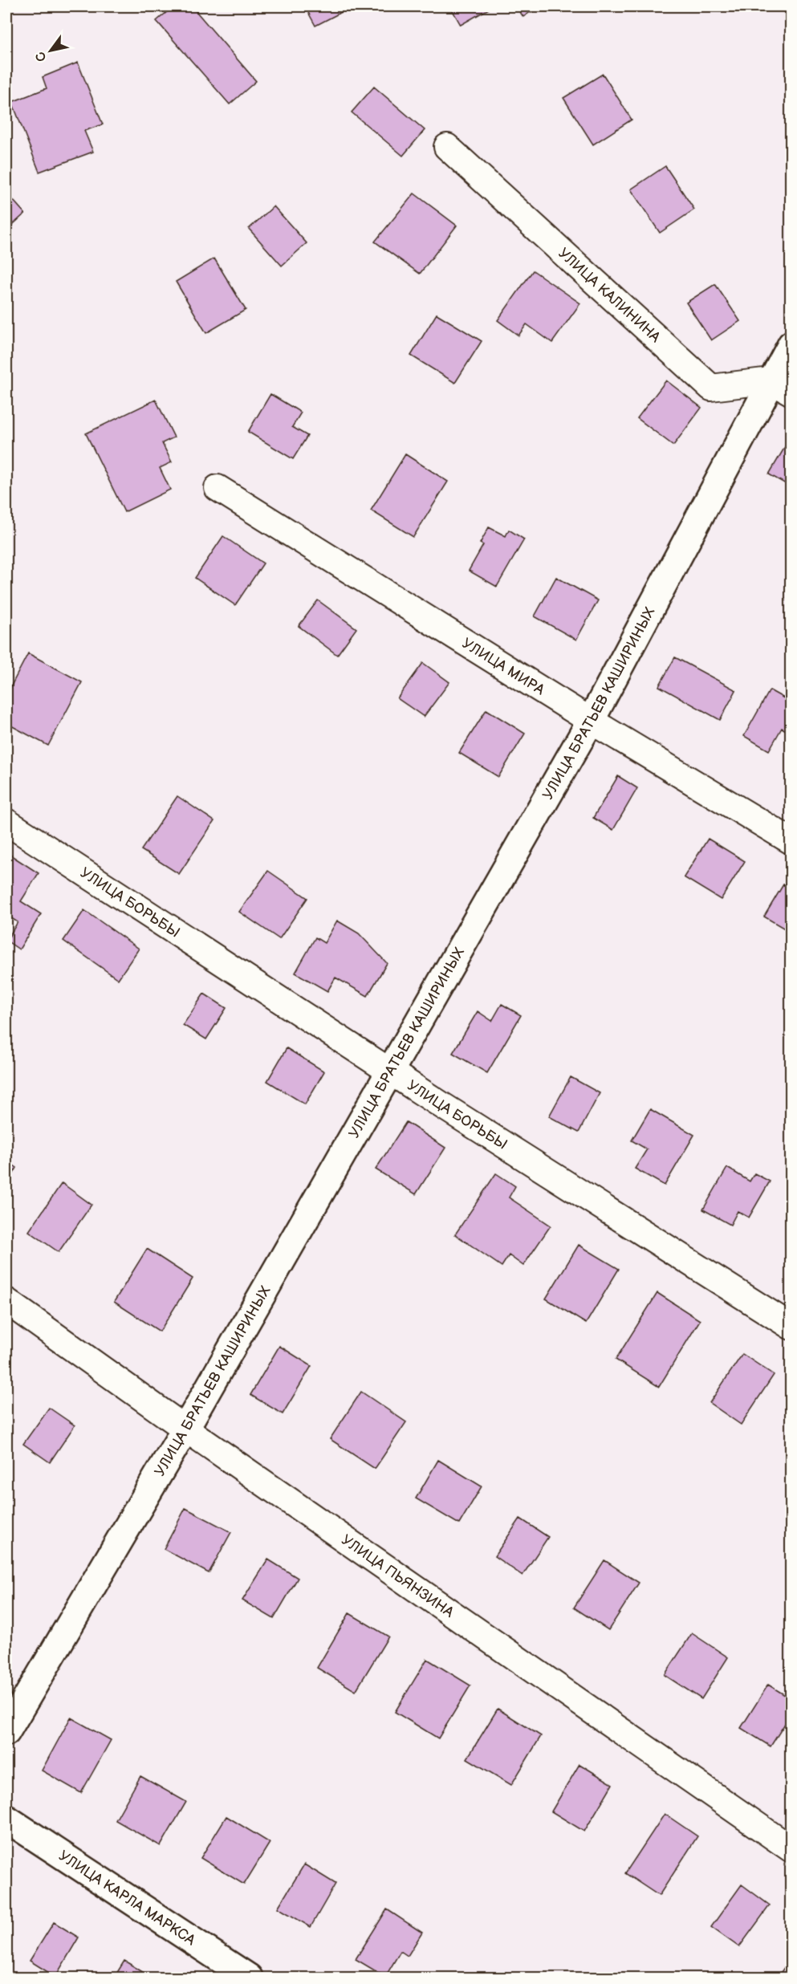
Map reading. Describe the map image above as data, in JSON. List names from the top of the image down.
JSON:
{
  "streets": {
    "main road": ["УЛИЦА БРАТЬЕВ КАШИРИНЫХ", "УЛИЦА КАРЛА МАРКСА"],
    "street": [
      "УЛИЦА КАЛИНИНА",
      "УЛИЦА МИРА",
      "УЛИЦА БОРЬБЫ",
      "УЛИЦА ПЬЯНЗИНА"
    ]
  },
  "crossings": [
    ["УЛИЦА КАЛИНИНА", "УЛИЦА БРАТЬЕВ КАШИРИНЫХ"],
    ["УЛИЦА МИРА", "УЛИЦА БРАТЬЕВ КАШИРИНЫХ"],
    ["УЛИЦА БРАТЬЕВ КАШИРИНЫХ", "УЛИЦА БОРЬБЫ"],
    ["УЛИЦА БРАТЬЕВ КАШИРИНЫХ", "УЛИЦА ПЬЯНЗИНА"]
  ],
  "north": "bottom left"
}
